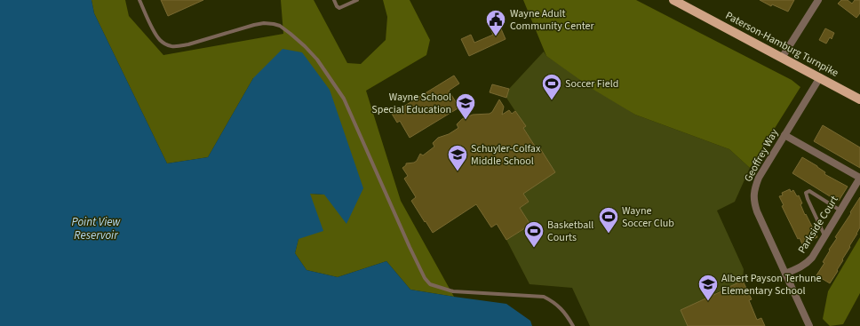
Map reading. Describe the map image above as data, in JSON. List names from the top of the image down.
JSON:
{
  "streets": {
    "main road": ["Paterson-Hamburg Turnpike"],
    "street": ["Geoffrey Way", "Parkside Court"]
  },
  "crossings": [
    ["Paterson-Hamburg Turnpike", "Geoffrey Way"],
    ["Geoffrey Way", "Parkside Court"]
  ],
  "water": ["Point View Reservoir"],
  "places": {
    "public building": ["Wayne Adult Community Center"],
    "sports": ["Soccer Field", "Wayne Soccer Club", "Basketball Courts"],
    "school or university": ["Wayne School Special Education", "Schuyler-Colfax Middle School", "Albert Payson Terhune Elementary School"]
  }
}
